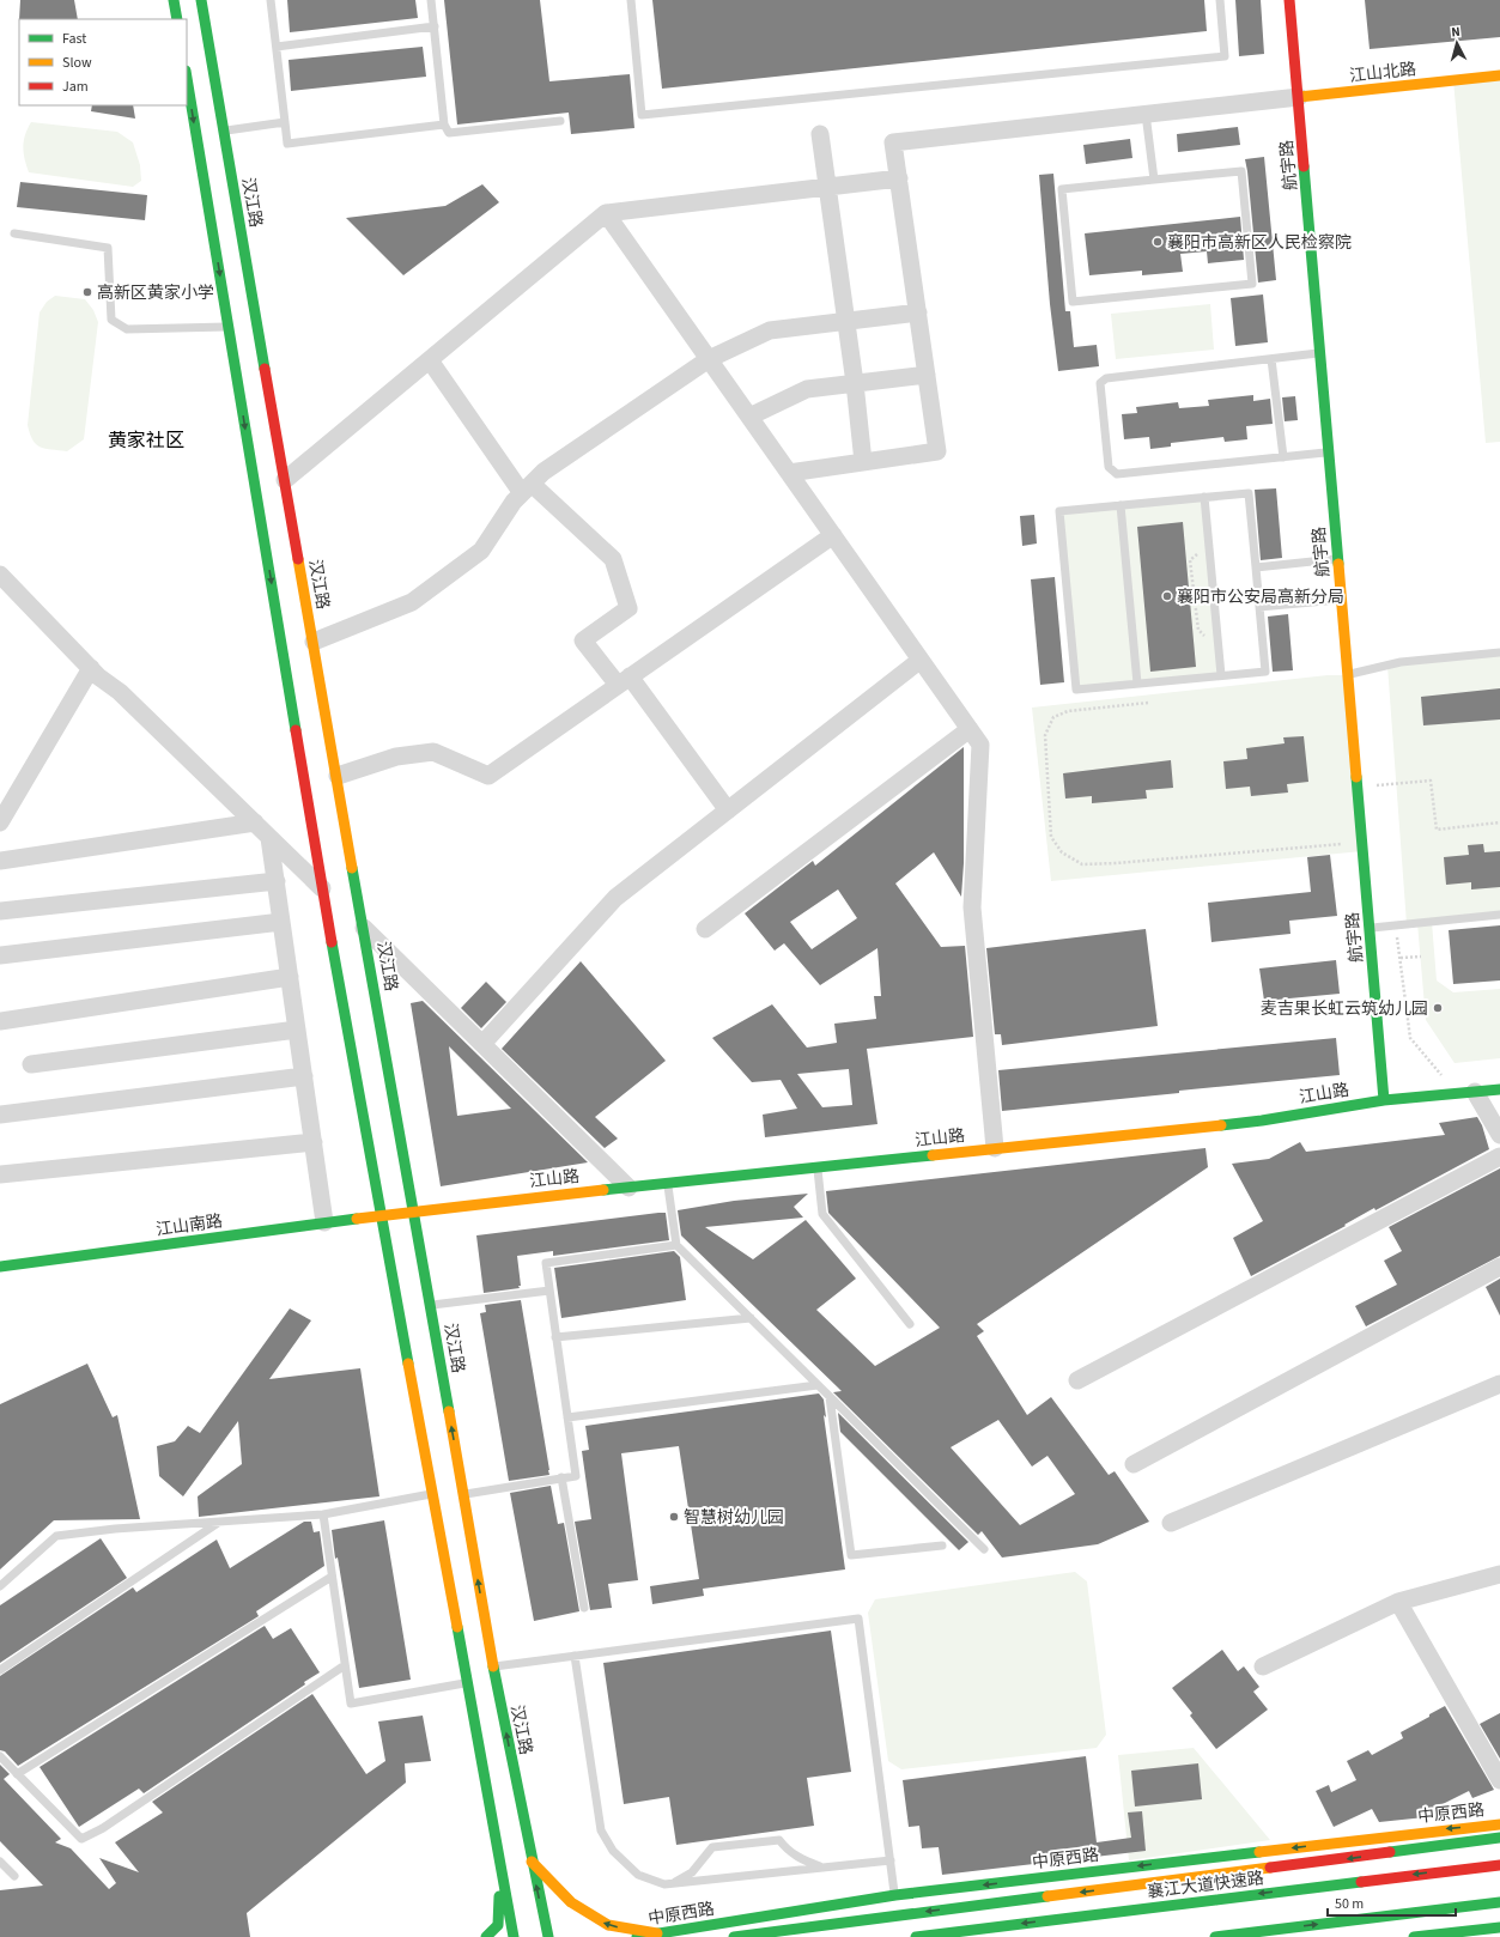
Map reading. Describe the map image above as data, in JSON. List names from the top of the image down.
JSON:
{
  "streets": {
    "main road": [
      "江山北路",
      "航宇路",
      "汉江路",
      "江山路",
      "江山南路",
      "中原西路",
      "襄江大道快速路"
    ]
  },
  "crossings": [
    ["江山北路", "航宇路"],
    ["航宇路", "江山路"],
    ["汉江路", "江山路"],
    ["江山路", "江山南路"]
  ],
  "districts": ["黄家社区"],
  "places": [
    "襄阳市高新区人民检察院",
    "高新区黄家小学",
    "襄阳市公安局高新分局",
    "麦吉果长虹云筑幼儿园",
    "智慧树幼儿园"
  ],
  "legend": ["Fast", "Slow", "Jam"],
  "scale_bar": "50 m",
  "north": "top"
}
